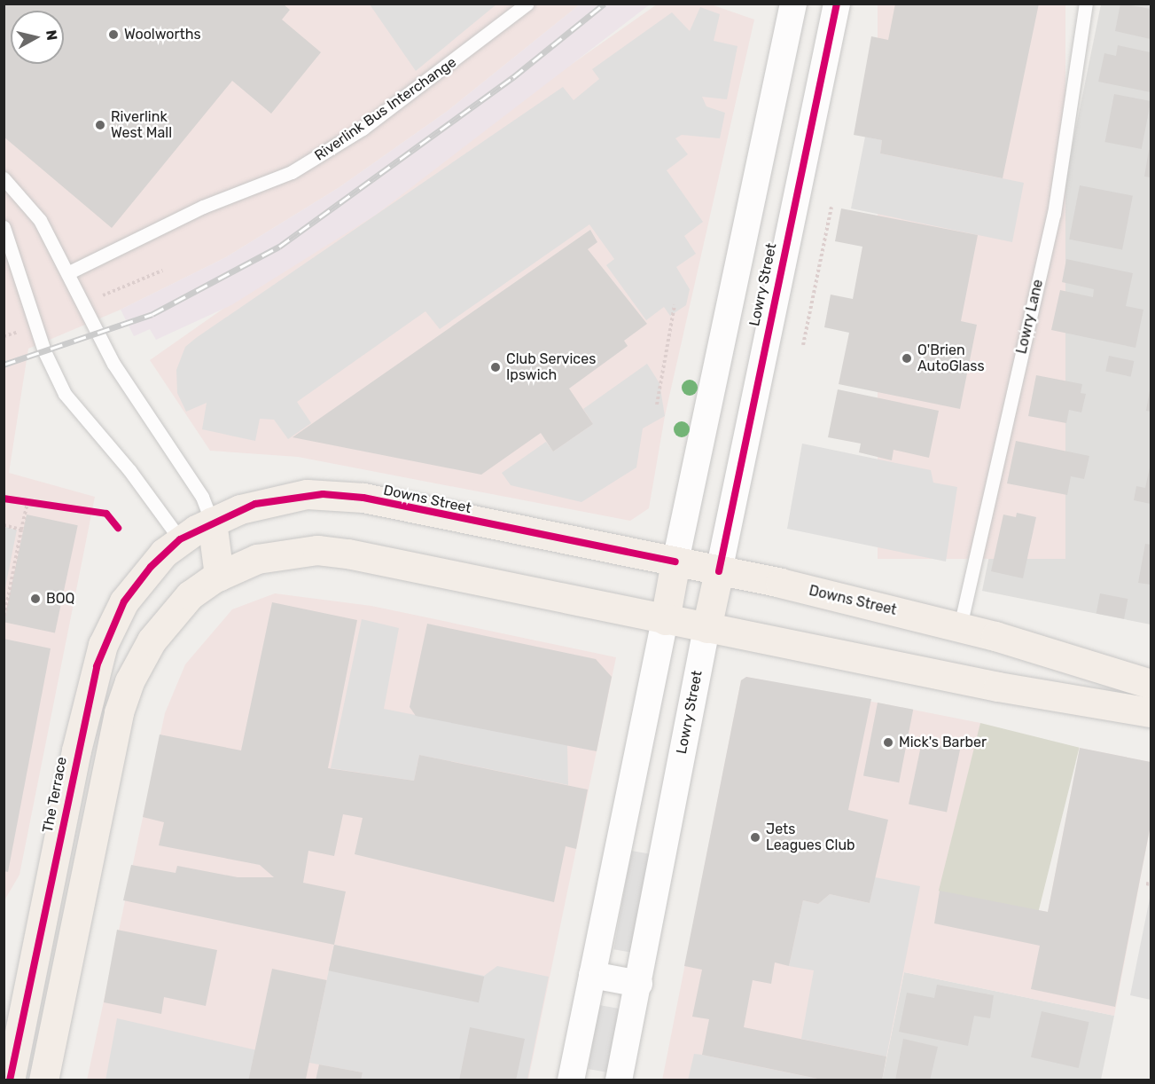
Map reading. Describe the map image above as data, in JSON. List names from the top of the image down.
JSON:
{
  "streets": {
    "main road": ["Lowry Street", "Downs Street", "The Terrace"],
    "lane": ["Riverlink Bus Interchange", "Lowry Lane"]
  },
  "crossings": [
    ["Lowry Street", "Downs Street"],
    ["Lowry Lane", "Downs Street"],
    ["Downs Street", "The Terrace"]
  ],
  "places": [
    "Woolworths",
    "Riverlink West Mall",
    "O'Brien AutoGlass",
    "Club Services Ipswich",
    "BOQ",
    "Mick's Barber",
    "Jets Leagues Club"
  ],
  "north": "right"
}
